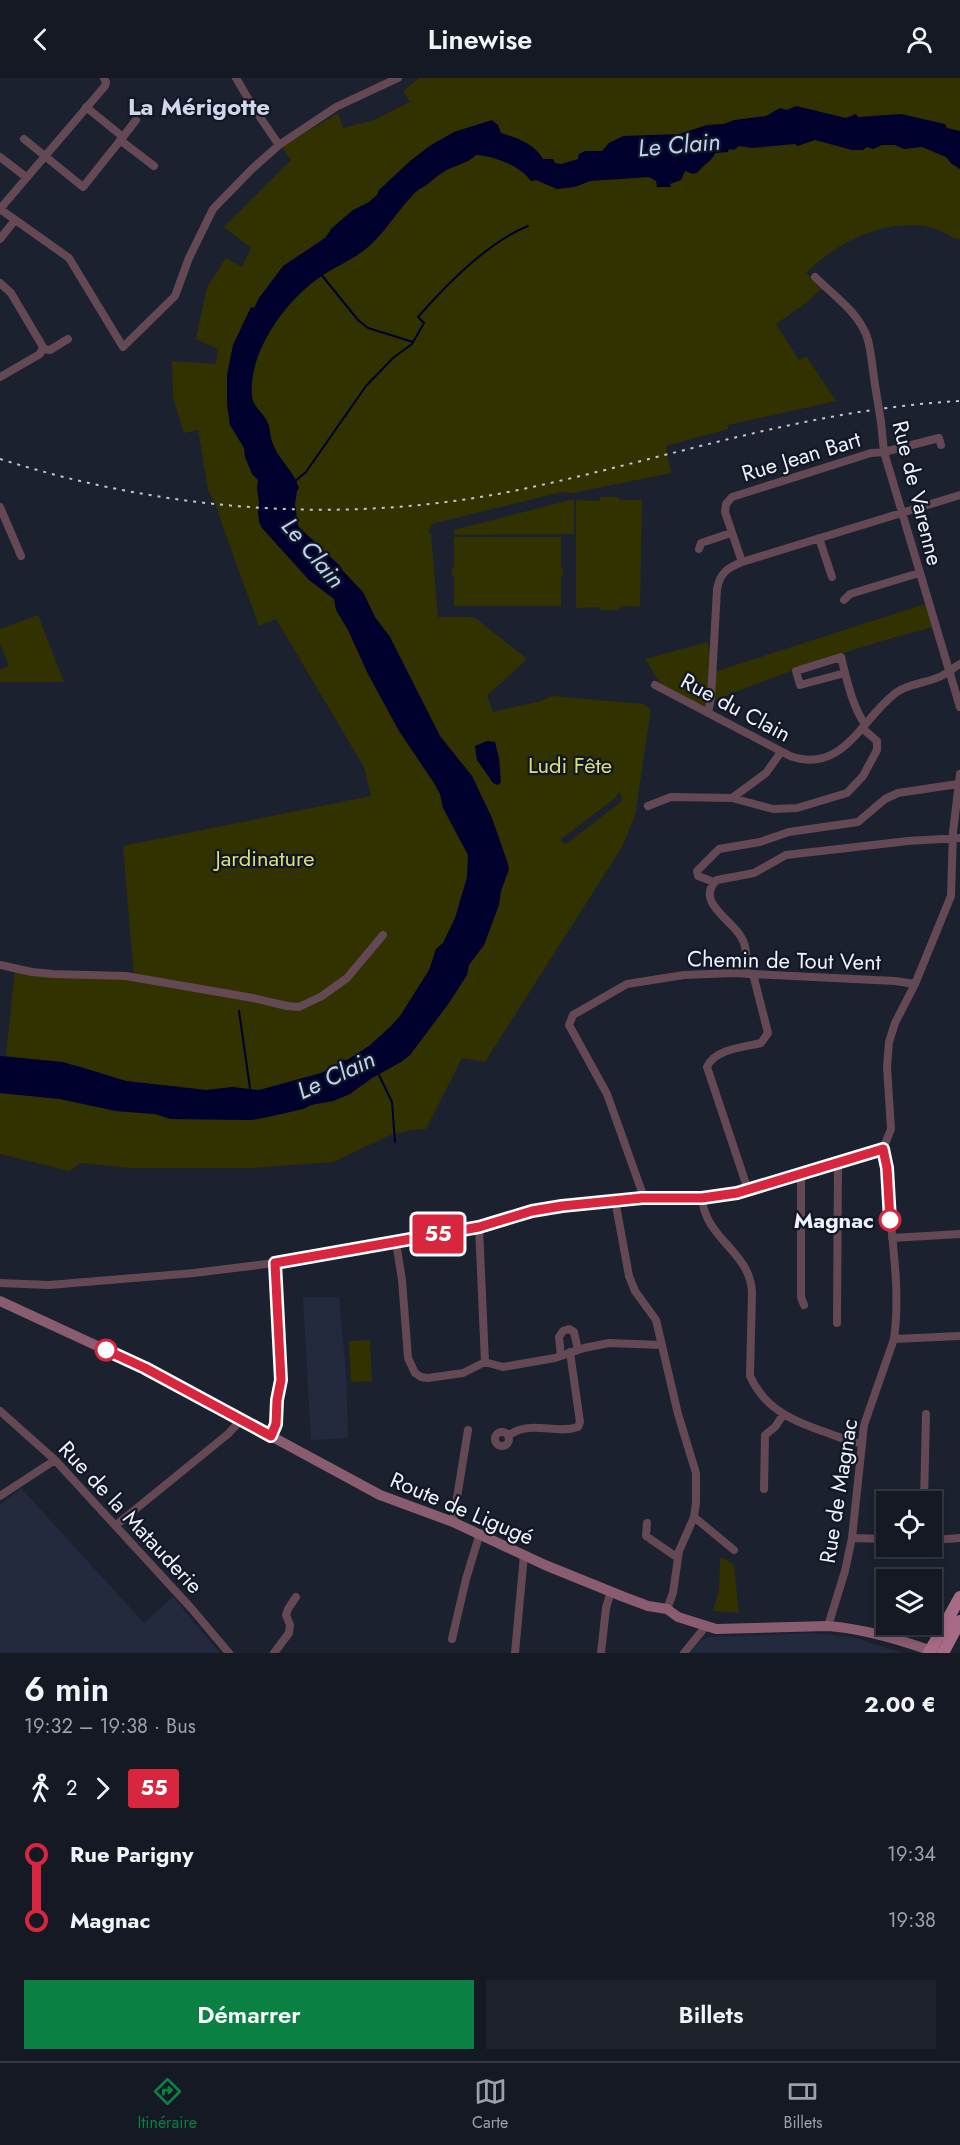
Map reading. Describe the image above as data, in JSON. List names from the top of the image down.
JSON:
{
  "streets": {
    "street": [
      "Rue Jean Bart",
      "Rue de Varenne",
      "Rue du Clain",
      "Chemin de Tout Vent",
      "Rue de Magnac",
      "Route de Ligugé",
      "Rue de la Matauderie"
    ]
  },
  "crossings": [
    ["Rue Jean Bart", "Rue de Varenne"],
    ["Rue de Varenne", "Rue du Clain"],
    ["Rue de Magnac", "Route de Ligugé"]
  ],
  "districts": ["La Mérigotte"],
  "water": ["Le Clain"],
  "parks": ["Ludi Fête", "Jardinature"],
  "places": ["Magnac"],
  "lines": ["bus line 55"],
  "page": {
    "header": "Linewise",
    "on_map": "55",
    "heading": ["6 min", "19:32 – 19:38 · Bus", "2.00 €"],
    "legs": ["2", "55"],
    "list": [
      {
        "name": "Rue Parigny",
        "value": "19:34"
      },
      {
        "name": "Magnac",
        "value": "19:38"
      }
    ],
    "buttons": ["Démarrer", "Billets"],
    "tabs": ["Itinéraire", "Carte", "Billets"]
  }
}
